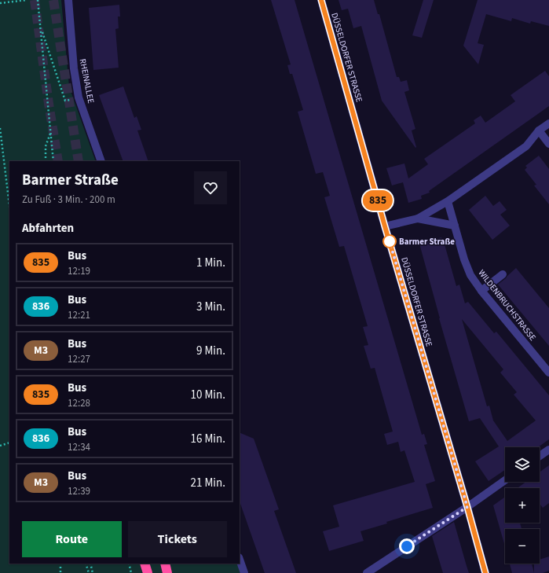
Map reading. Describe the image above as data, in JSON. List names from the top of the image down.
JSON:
{
  "streets": {
    "street": ["DÜSSELDORFER STRASSE", "RHEINALLEE", "WILDENBRUCHSTRASSE"]
  },
  "places": ["Barmer Straße"],
  "lines": ["bus line 835"],
  "page": {
    "on_map": "835",
    "heading": [
      ["Barmer Straße", "Zu Fuß · 3 Min. · 200 m"],
      "Abfahrten"
    ],
    "list": [
      {
        "mark": "835",
        "name": "Bus",
        "note": "12:19",
        "value": "1 Min."
      },
      {
        "mark": "836",
        "name": "Bus",
        "note": "12:21",
        "value": "3 Min."
      },
      {
        "mark": "M3",
        "name": "Bus",
        "note": "12:27",
        "value": "9 Min."
      },
      {
        "mark": "835",
        "name": "Bus",
        "note": "12:28",
        "value": "10 Min."
      },
      {
        "mark": "836",
        "name": "Bus",
        "note": "12:34",
        "value": "16 Min."
      },
      {
        "mark": "M3",
        "name": "Bus",
        "note": "12:39",
        "value": "21 Min."
      }
    ],
    "map_buttons": ["+", "−"],
    "buttons": ["Route", "Tickets"]
  }
}
